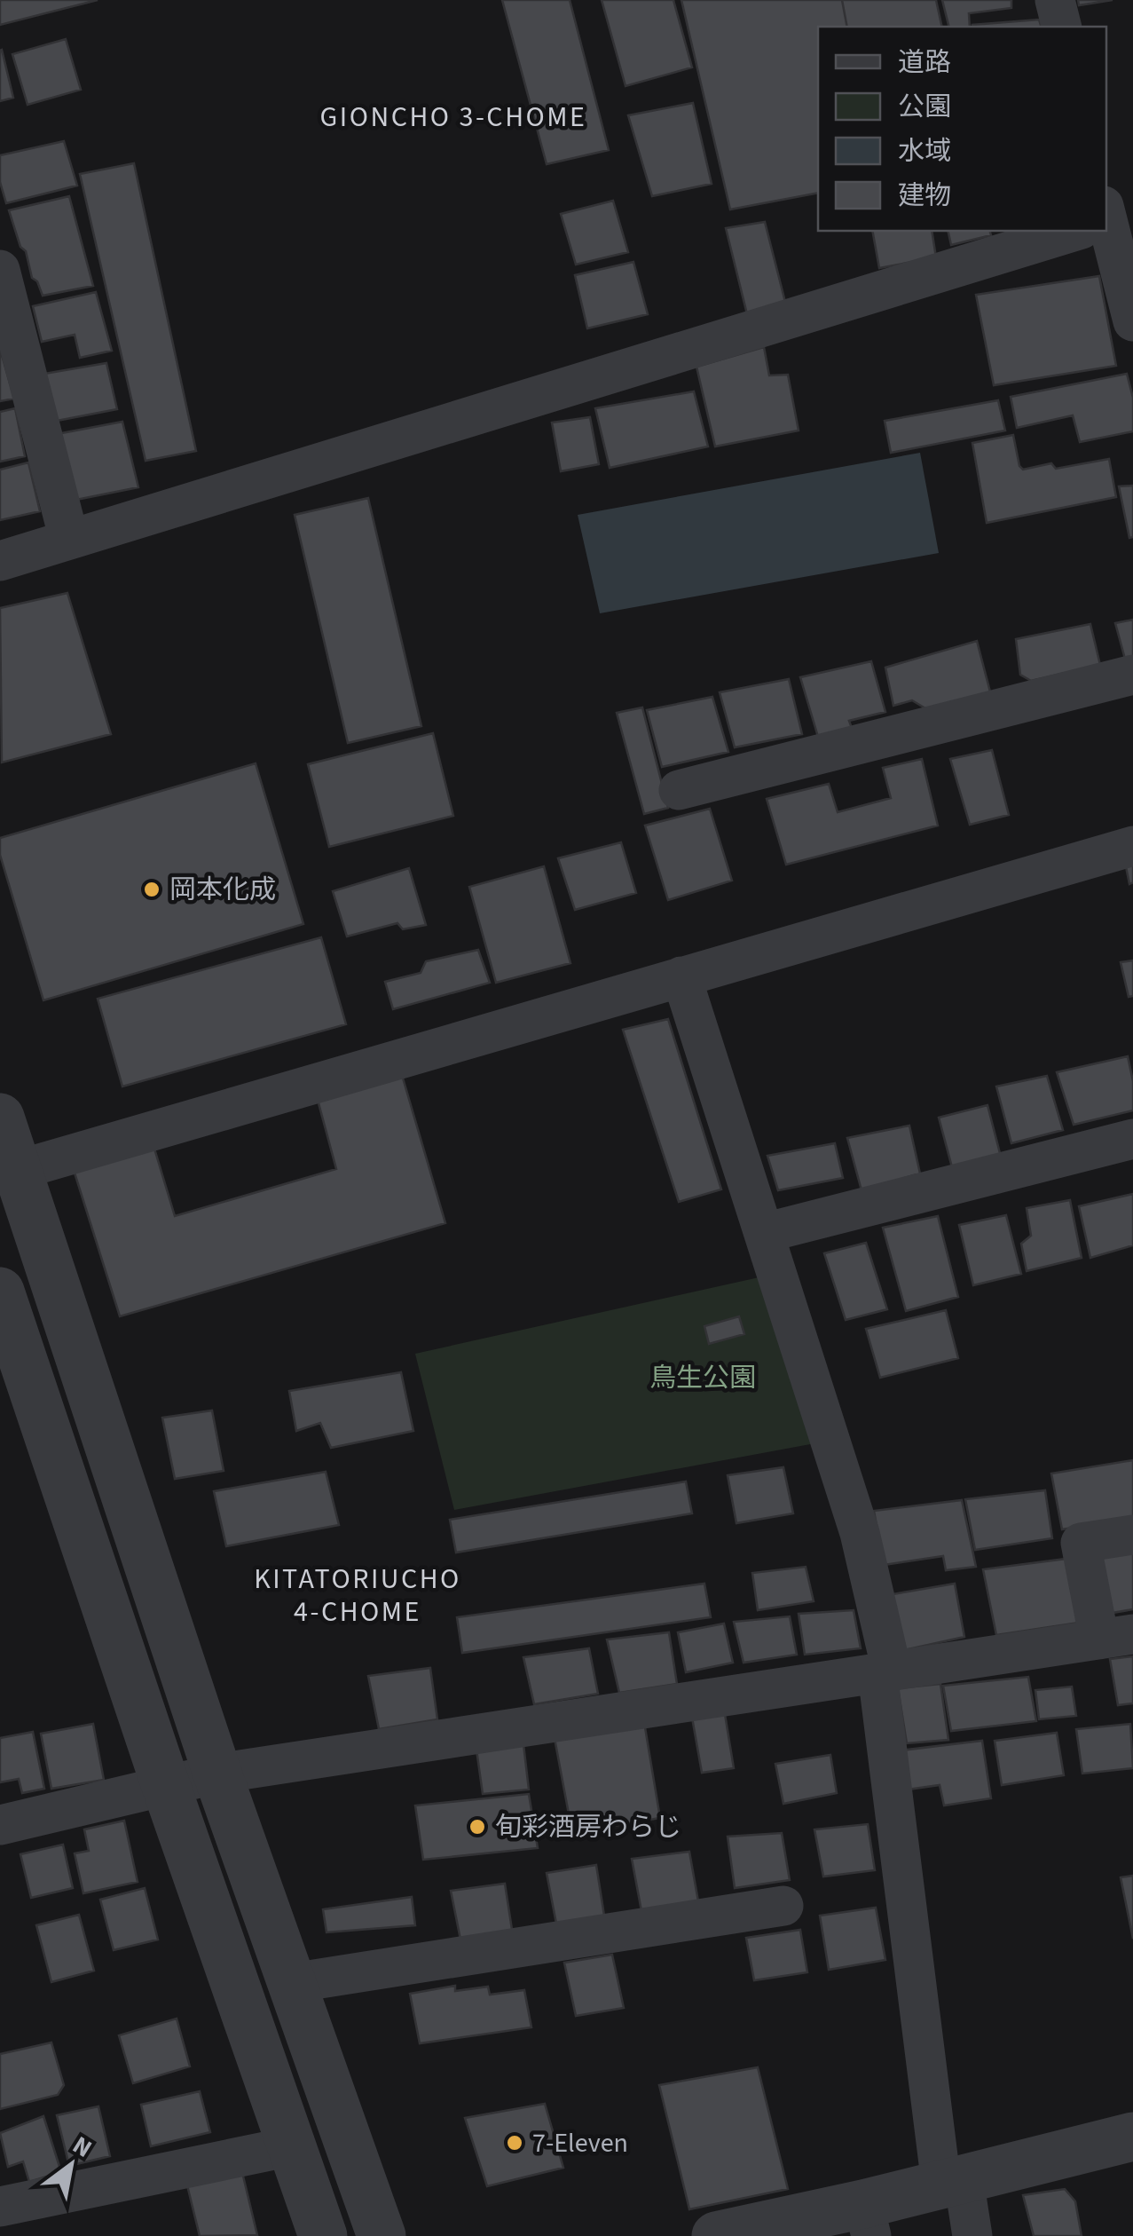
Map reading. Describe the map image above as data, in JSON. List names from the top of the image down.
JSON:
{
  "districts": ["GIONCHO 3-CHOME", "KITATORIUCHO 4-CHOME"],
  "parks": ["鳥生公園"],
  "places": ["岡本化成", "旬彩酒房わらじ", "7-Eleven"],
  "legend": [
    "道路",
    "公園",
    "水域",
    "建物"
  ],
  "north": "top right"
}
